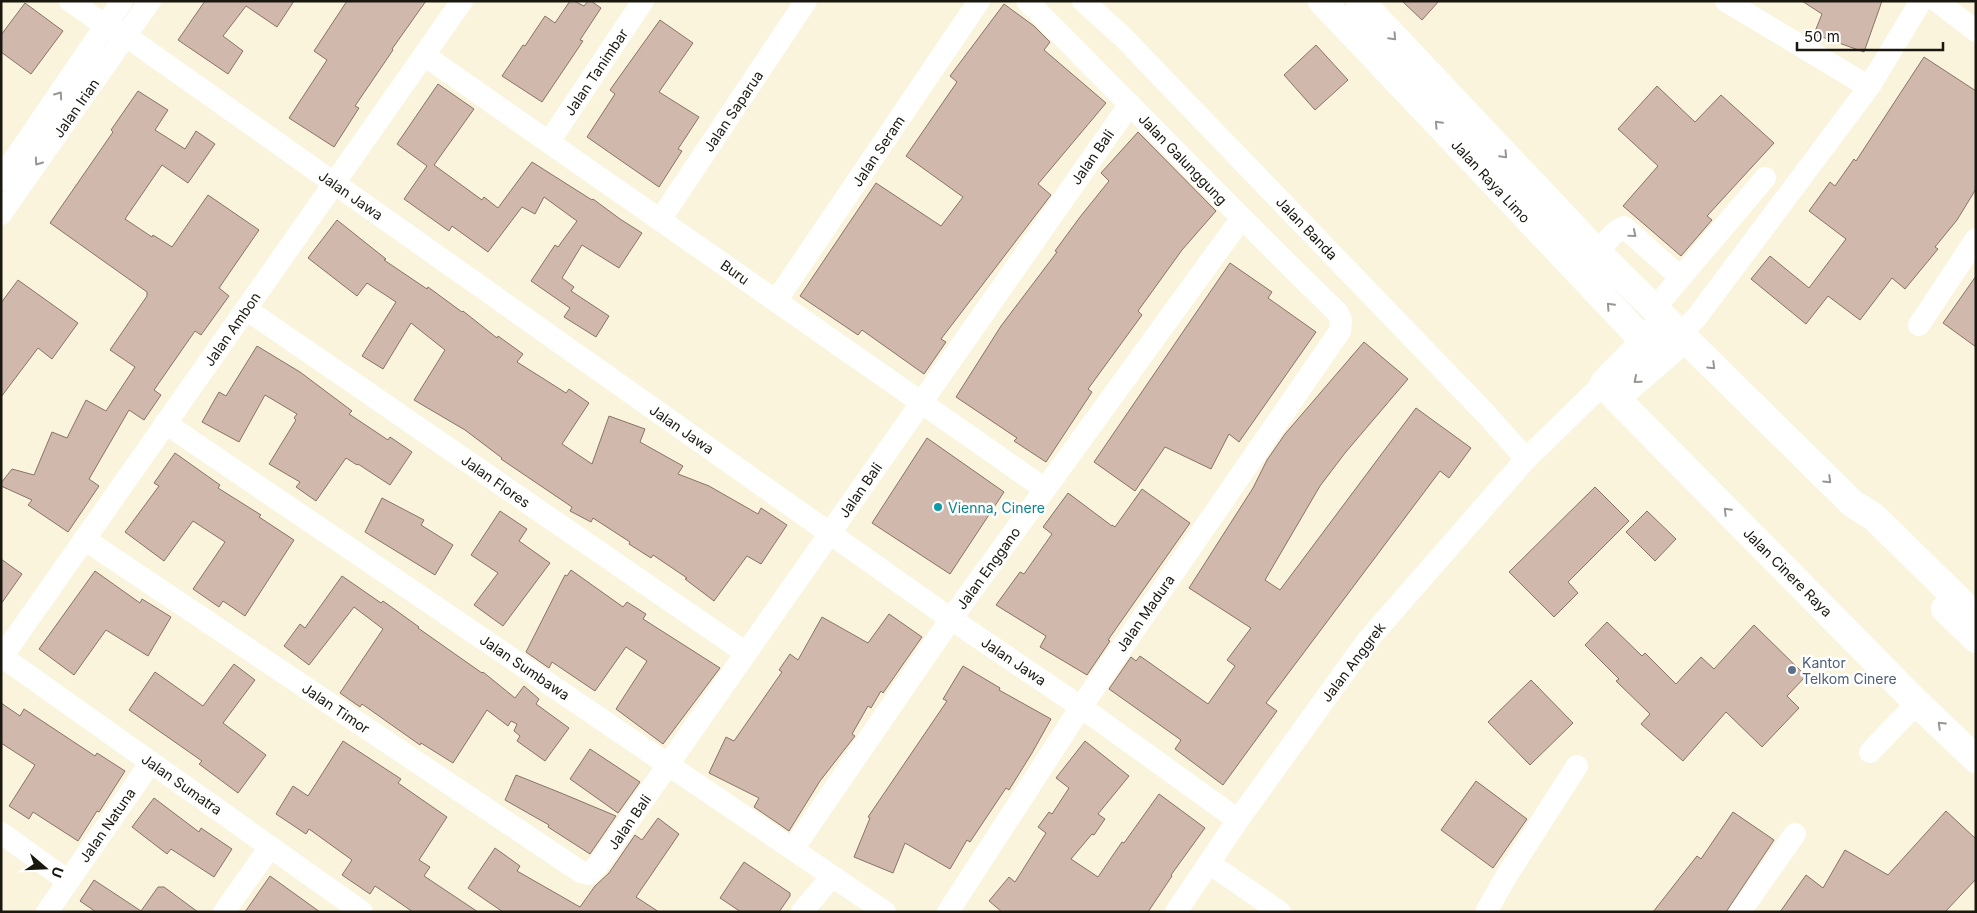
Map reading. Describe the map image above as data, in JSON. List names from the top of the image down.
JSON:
{
  "streets": {
    "main road": ["Jalan Raya Limo", "Jalan Cinere Raya", "Jalan Anggrek"],
    "street": [
      "Jalan Tanimbar",
      "Jalan Irian",
      "Jalan Saparua",
      "Jalan Seram",
      "Jalan Bali",
      "Jalan Galunggung",
      "Jalan Jawa",
      "Jalan Banda",
      "Buru",
      "Jalan Ambon",
      "Jalan Flores",
      "Jalan Enggano",
      "Jalan Madura",
      "Jalan Sumbawa",
      "Jalan Timor",
      "Jalan Sumatra",
      "Jalan Natuna"
    ]
  },
  "crossings": [
    ["Jalan Tanimbar", "Buru"],
    ["Jalan Irian", "Jalan Jawa"],
    ["Jalan Saparua", "Buru"],
    ["Jalan Seram", "Buru"],
    ["Jalan Bali", "Jalan Galunggung"],
    ["Jalan Bali", "Jalan Jawa"],
    ["Jalan Bali", "Buru"],
    ["Jalan Bali", "Jalan Flores"],
    ["Jalan Bali", "Jalan Sumbawa"],
    ["Jalan Bali", "Jalan Timor"],
    ["Jalan Galunggung", "Jalan Enggano"],
    ["Jalan Galunggung", "Jalan Madura"],
    ["Jalan Raya Limo", "Jalan Anggrek"],
    ["Jalan Jawa", "Jalan Ambon"],
    ["Jalan Jawa", "Jalan Enggano"],
    ["Jalan Jawa", "Jalan Madura"],
    ["Jalan Jawa", "Jalan Anggrek"],
    ["Jalan Banda", "Jalan Anggrek"],
    ["Buru", "Jalan Ambon"],
    ["Buru", "Jalan Enggano"],
    ["Jalan Ambon", "Jalan Flores"],
    ["Jalan Ambon", "Jalan Sumbawa"],
    ["Jalan Ambon", "Jalan Timor"],
    ["Jalan Ambon", "Jalan Sumatra"],
    ["Jalan Enggano", "Jalan Sumbawa"],
    ["Jalan Cinere Raya", "Jalan Anggrek"],
    ["Jalan Sumatra", "Jalan Natuna"]
  ],
  "places": ["Vienna, Cinere", "Kantor Telkom Cinere"],
  "scale_bar": "50 m",
  "north": "right"
}
